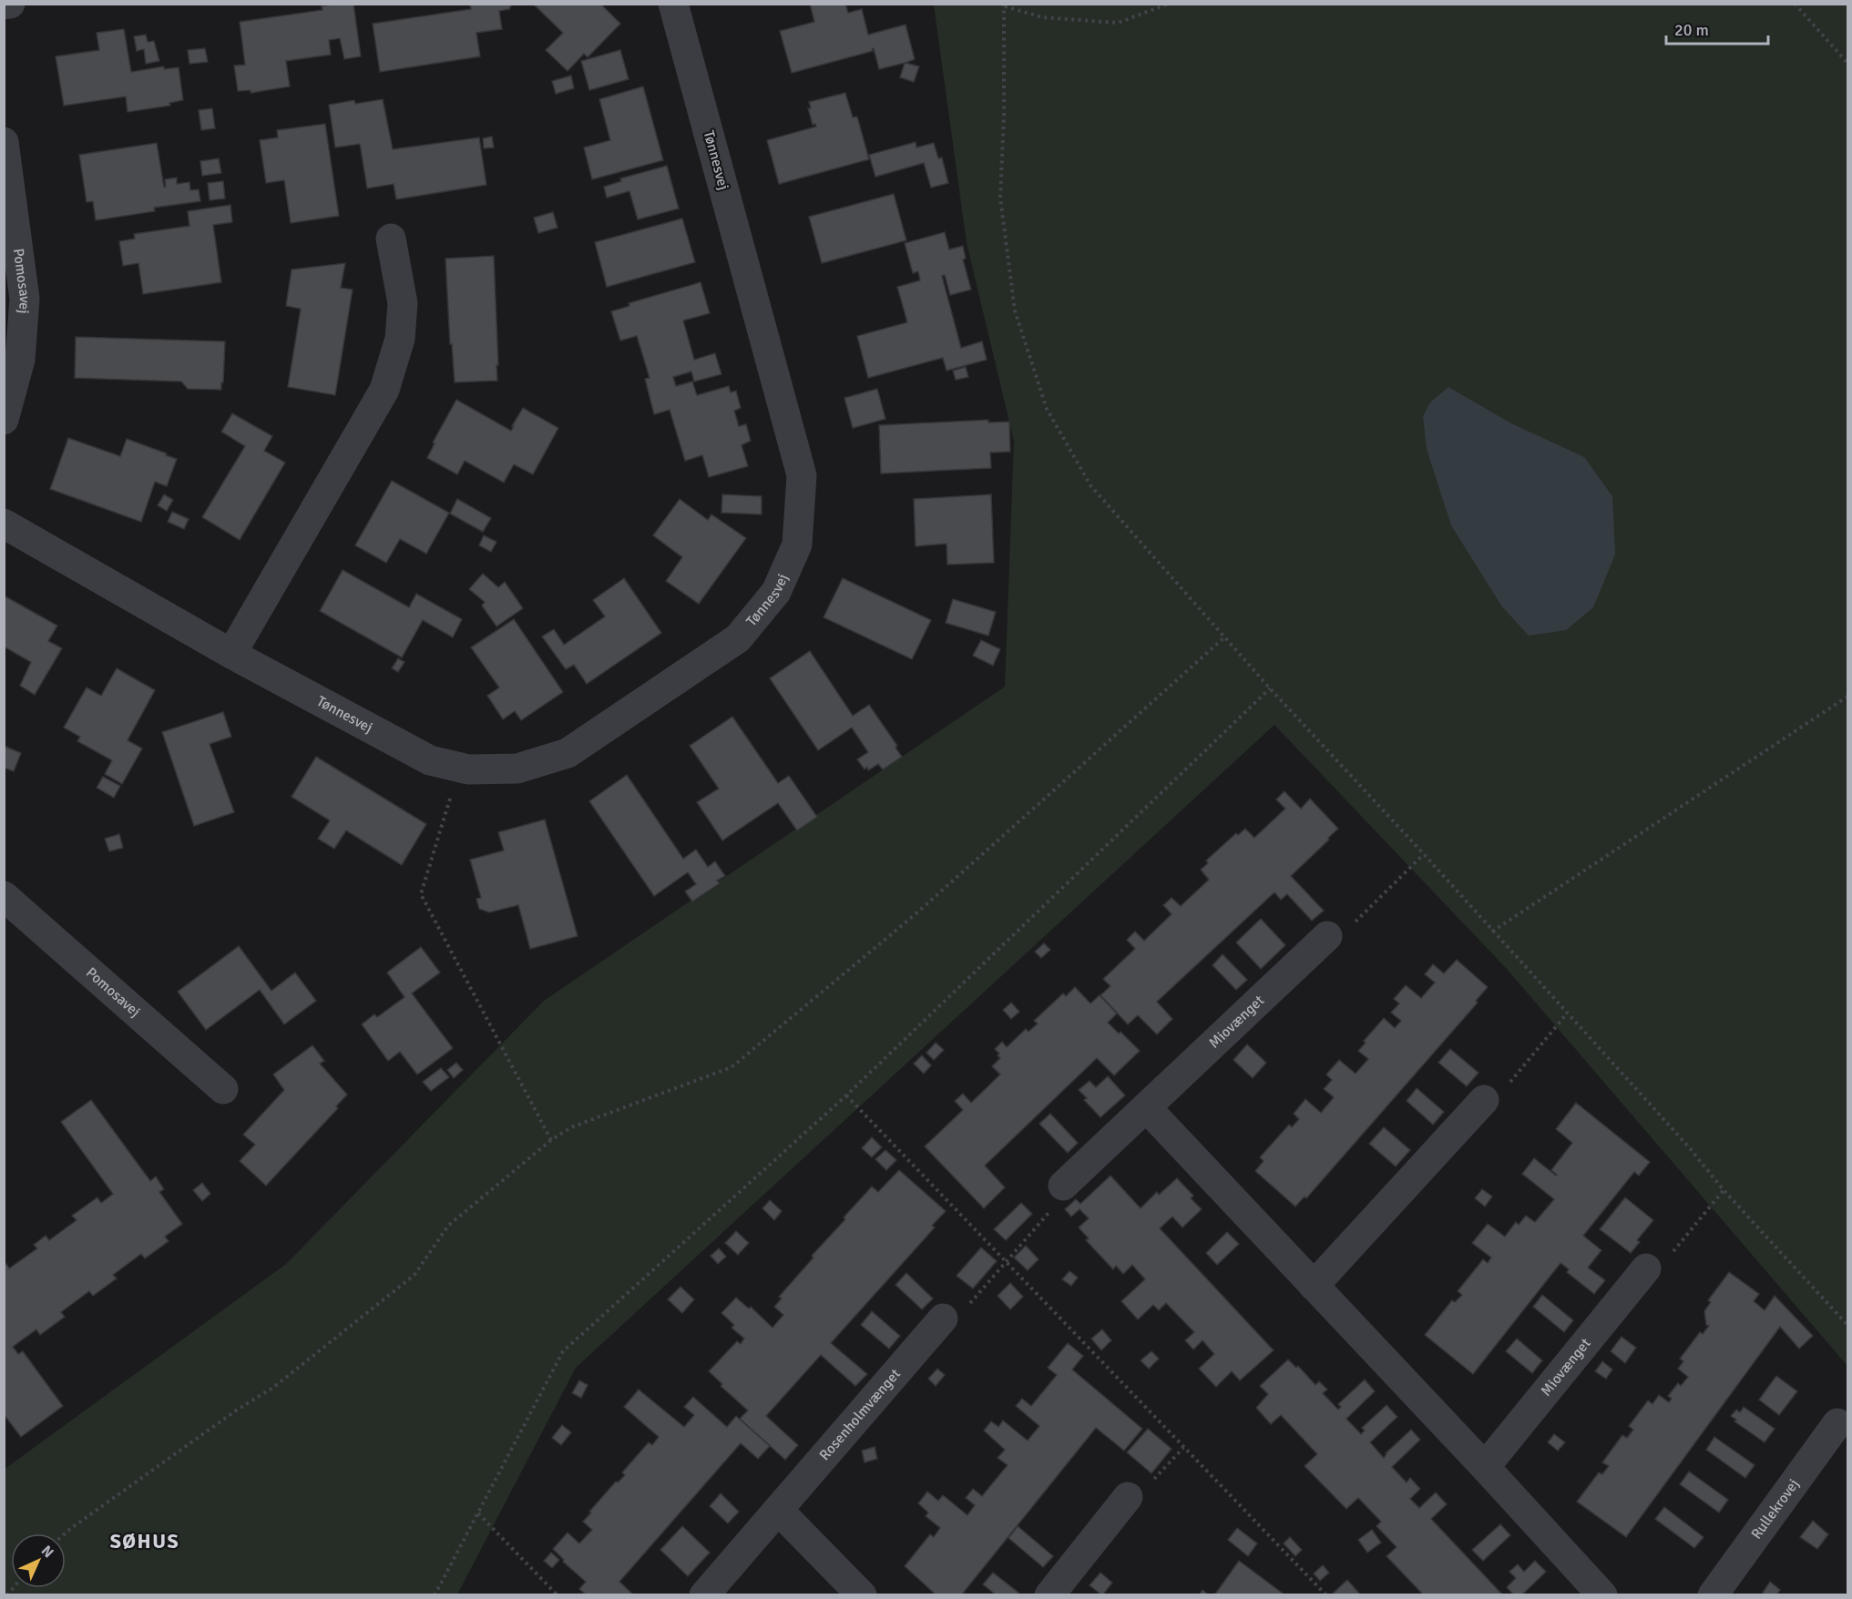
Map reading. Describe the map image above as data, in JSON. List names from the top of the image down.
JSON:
{
  "streets": {
    "street": [
      "Tønnesvej",
      "Pomosavej",
      "Miovænget",
      "Rosenholmvænget",
      "Rullekrovej"
    ]
  },
  "districts": ["SØHUS"],
  "scale_bar": "20 m",
  "north": "top right"
}
